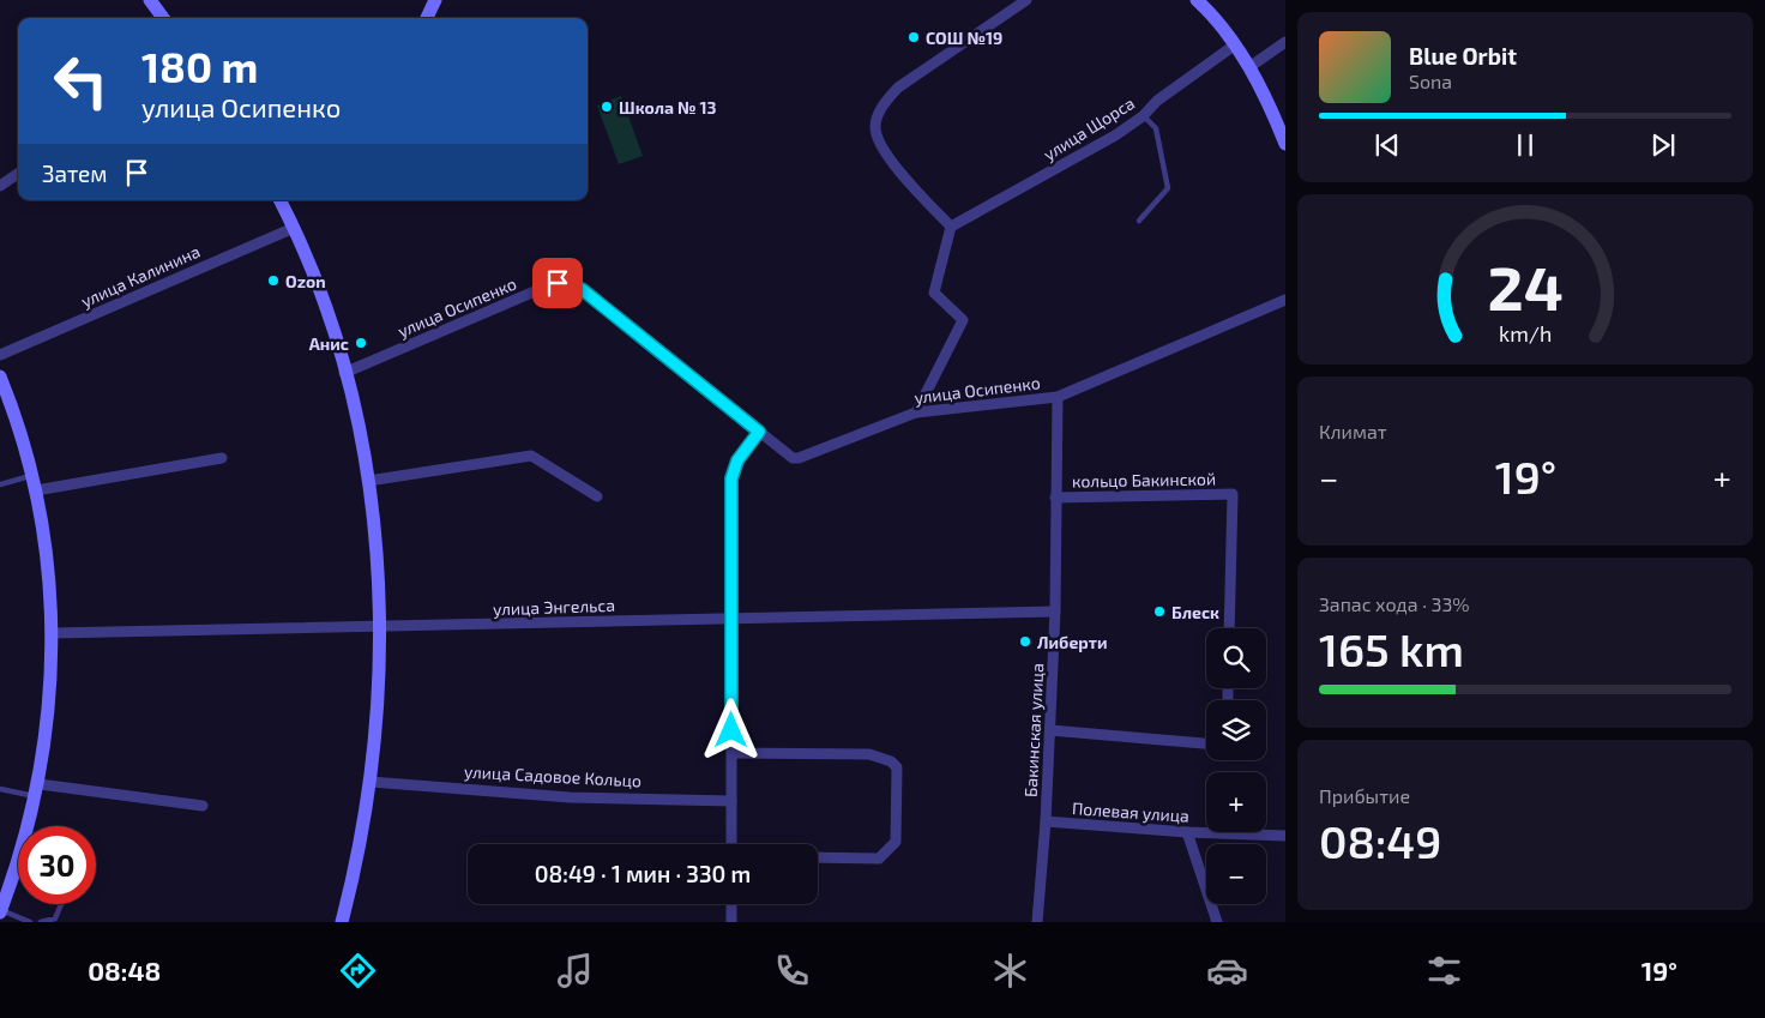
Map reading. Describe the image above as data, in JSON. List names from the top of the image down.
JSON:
{
  "streets": {
    "street": [
      "улица Щорса",
      "улица Калинина",
      "улица Осипенко",
      "кольцо Бакинской",
      "улица Энгельса",
      "Бакинская улица",
      "улица Садовое Кольцо",
      "Полевая улица"
    ]
  },
  "crossings": [
    ["улица Осипенко", "Бакинская улица"],
    ["кольцо Бакинской", "Бакинская улица"],
    ["улица Энгельса", "Бакинская улица"],
    ["Бакинская улица", "Полевая улица"]
  ],
  "places": [
    "СОШ №19",
    "Школа № 13",
    "Ozon",
    "Анис",
    "Блеск",
    "Либерти"
  ],
  "page": {
    "turn": ["180 m", "улица Осипенко"],
    "song": ["Blue Orbit", "Sona"],
    "then": "Затем",
    "tile": [
      "Климат",
      ["Запас хода · 33%", "165 km"],
      ["Прибытие", "08:49"]
    ],
    "heat": ["−", "19°", "+"],
    "map_buttons": ["+", "−"],
    "limit": "30",
    "trip": "08:49 · 1 мин · 330 m",
    "tabs": ["08:48", "19°"],
    "gauge": ["24", "km/h"]
  }
}
